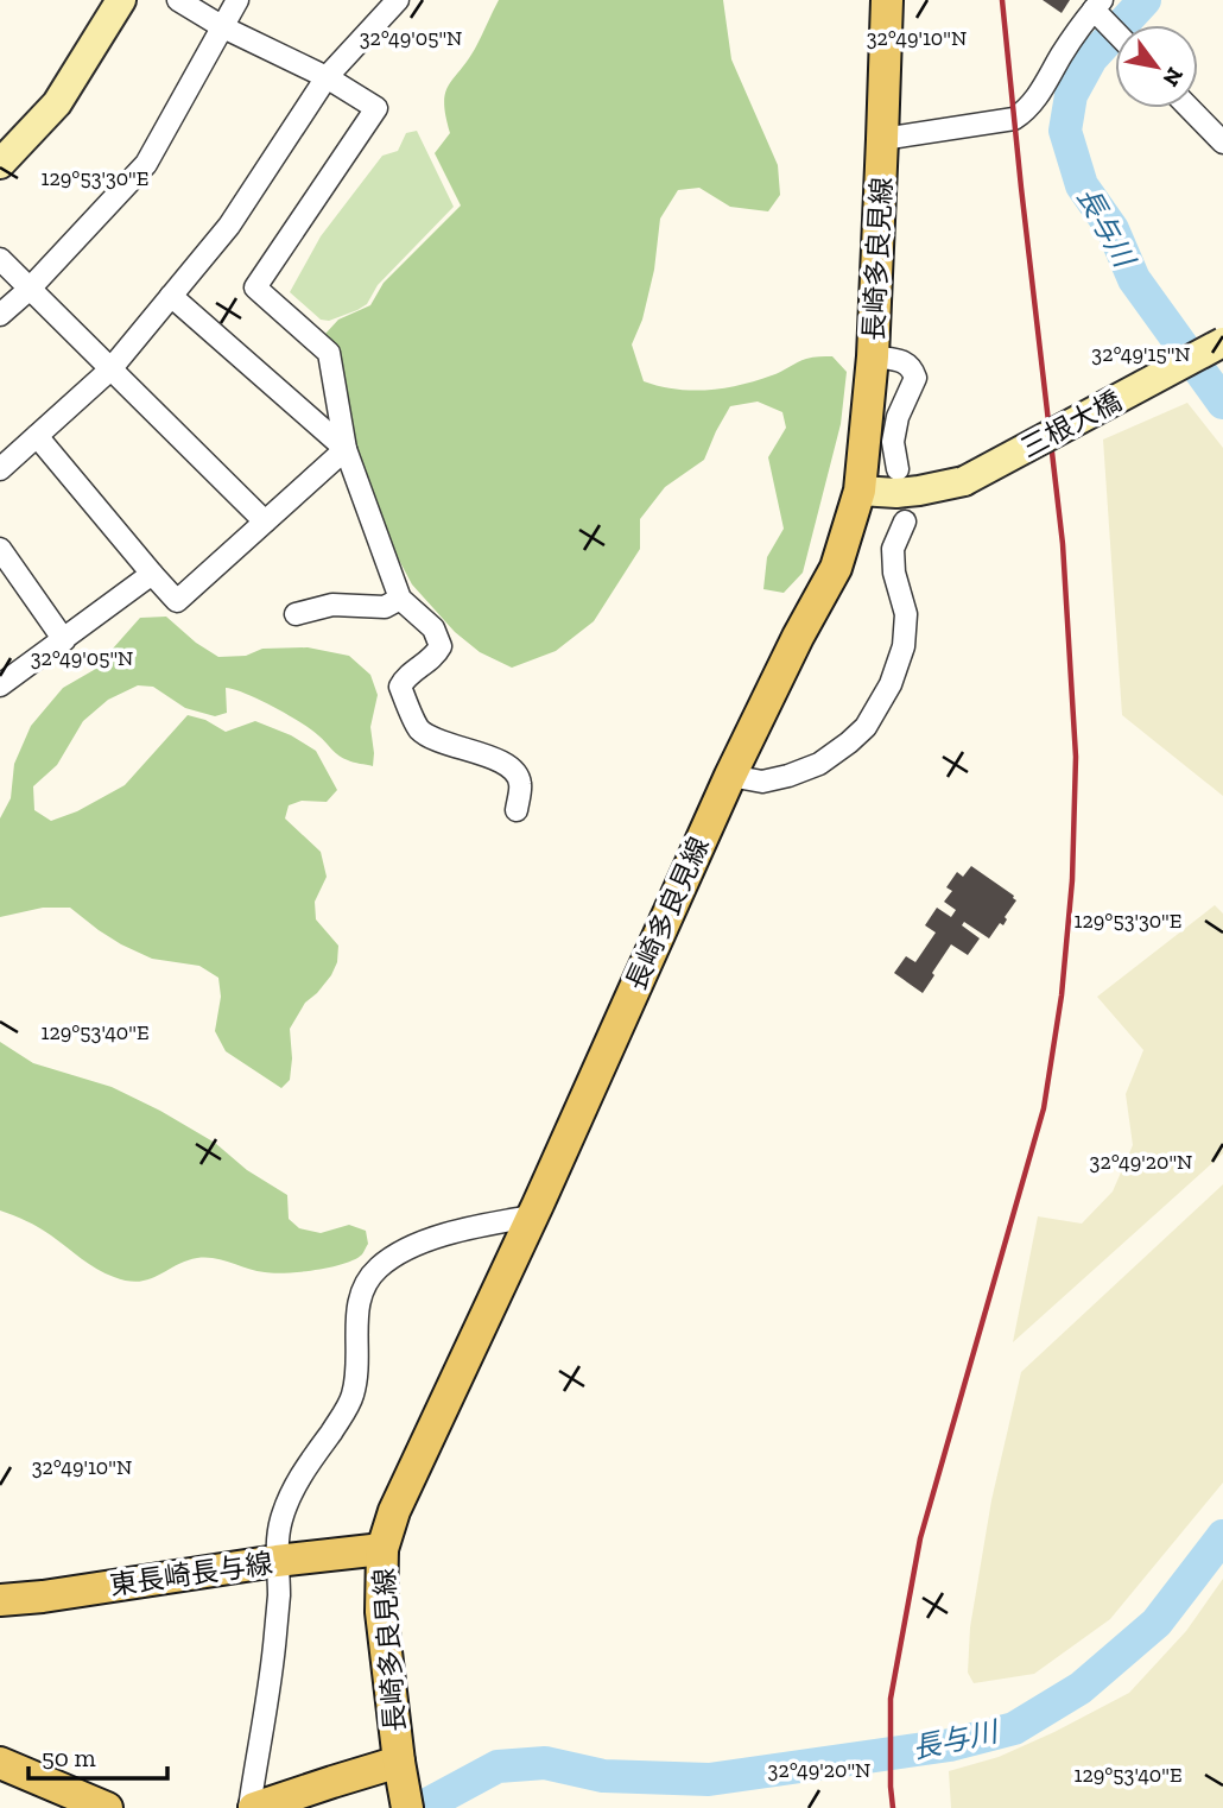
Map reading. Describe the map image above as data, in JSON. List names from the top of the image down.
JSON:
{
  "streets": {
    "main road": ["長崎多良見線", "東長崎長与線"],
    "street": ["三根大橋"]
  },
  "crossings": [
    ["長崎多良見線", "三根大橋"],
    ["長崎多良見線", "東長崎長与線"]
  ],
  "water": ["長与川"],
  "scale_bar": "50 m",
  "north": "bottom right",
  "coordinates": [
    "32°49'05\"N",
    "32°49'10\"N",
    "129°53'30\"E",
    "32°49'15\"N",
    "129°53'40\"E",
    "32°49'20\"N"
  ]
}
